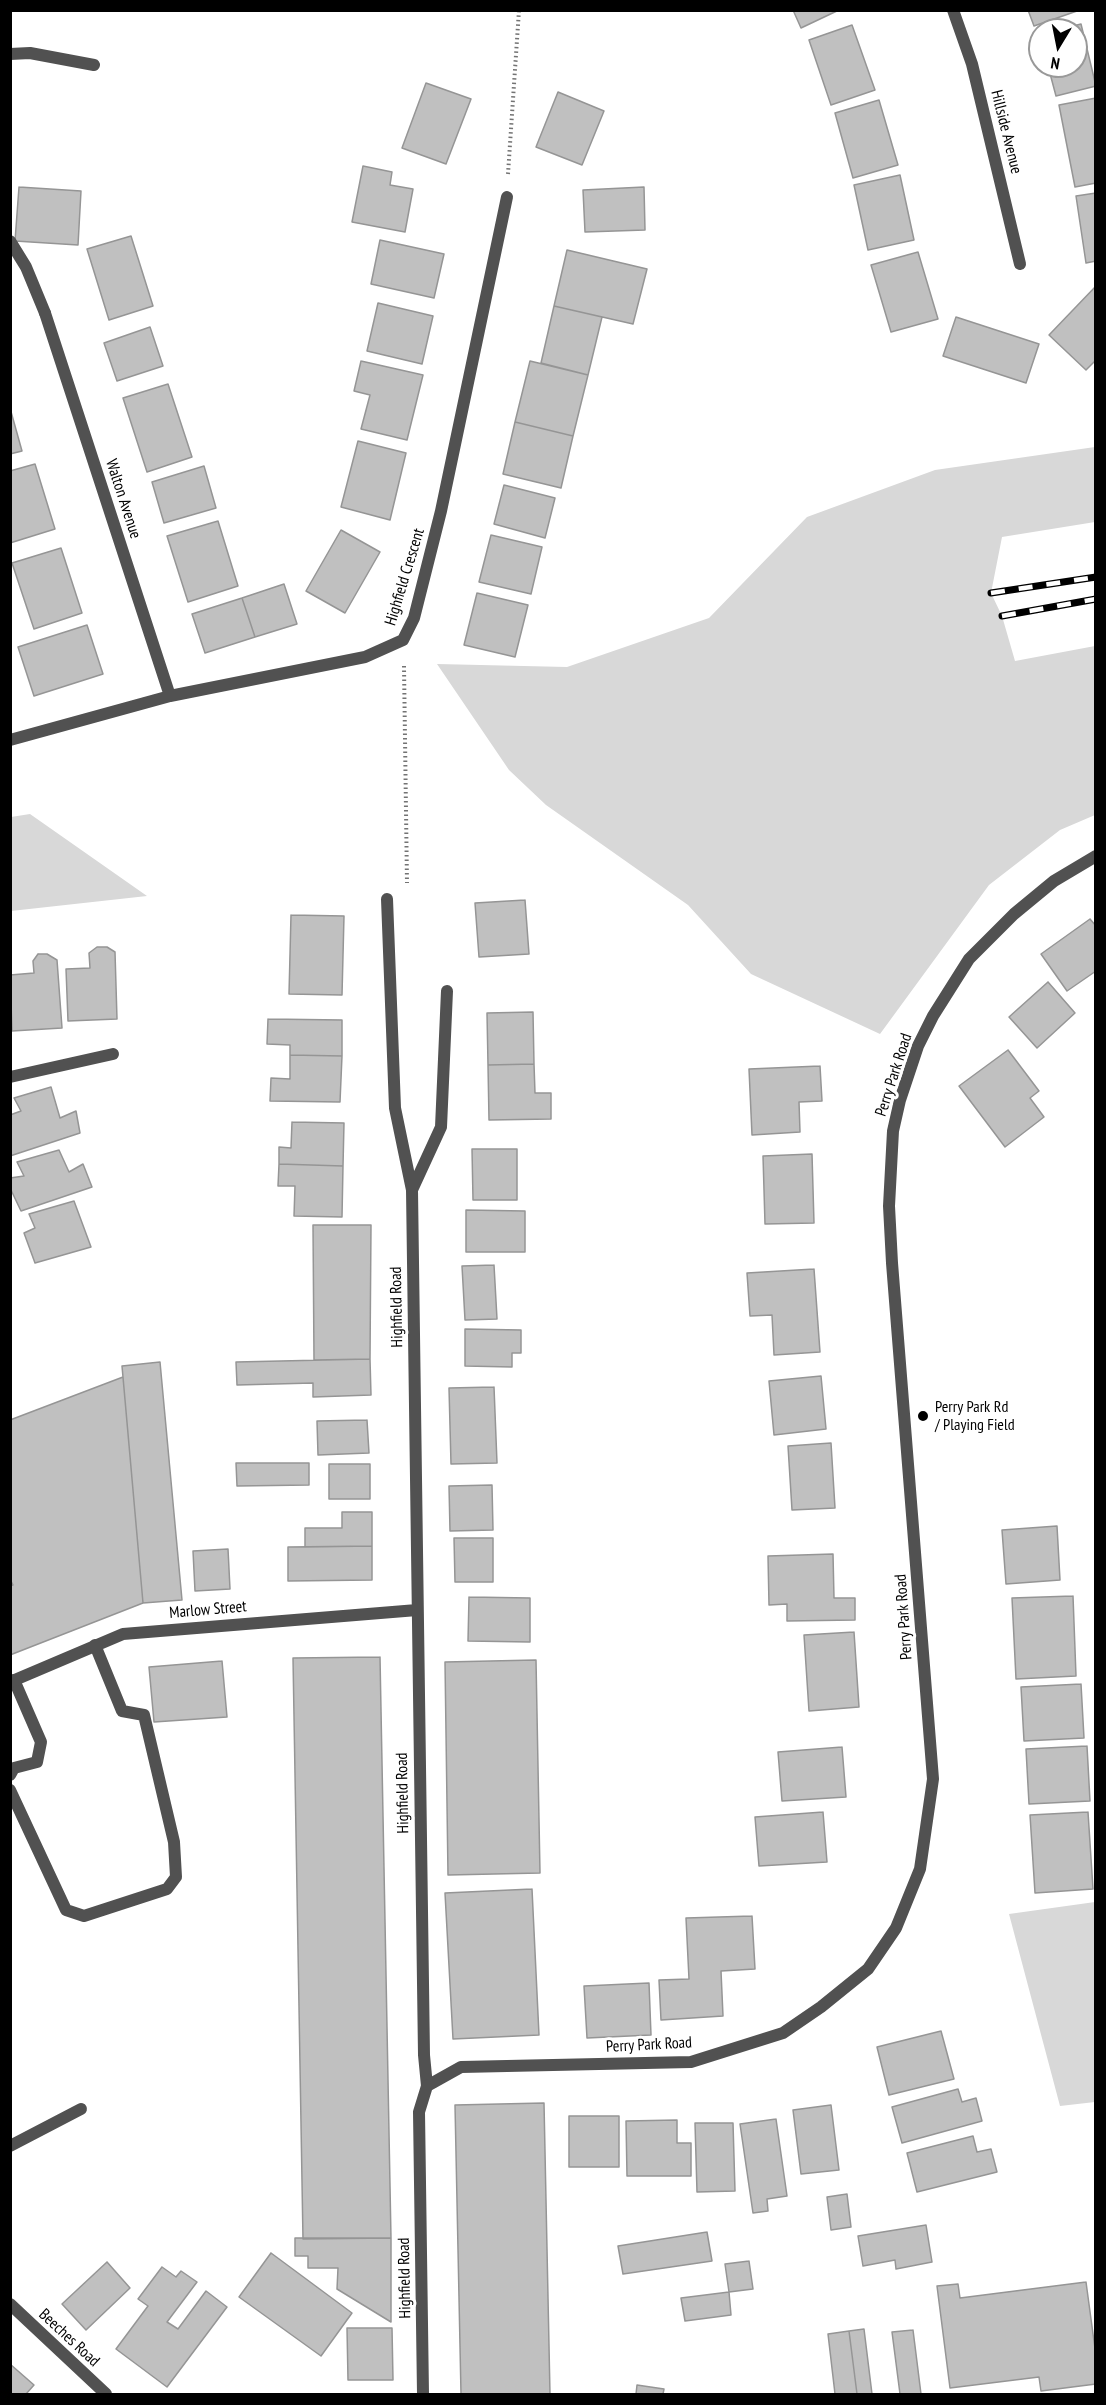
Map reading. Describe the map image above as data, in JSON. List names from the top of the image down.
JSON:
{
  "streets": {
    "street": [
      "Hillside Avenue",
      "Walton Avenue",
      "Highfield Crescent",
      "Perry Park Road",
      "Highfield Road",
      "Marlow Street",
      "Beeches Road"
    ]
  },
  "crossings": [
    ["Walton Avenue", "Highfield Crescent"],
    ["Perry Park Road", "Highfield Road"],
    ["Highfield Road", "Marlow Street"]
  ],
  "places": ["Perry Park Rd / Playing Field"],
  "north": "bottom"
}
